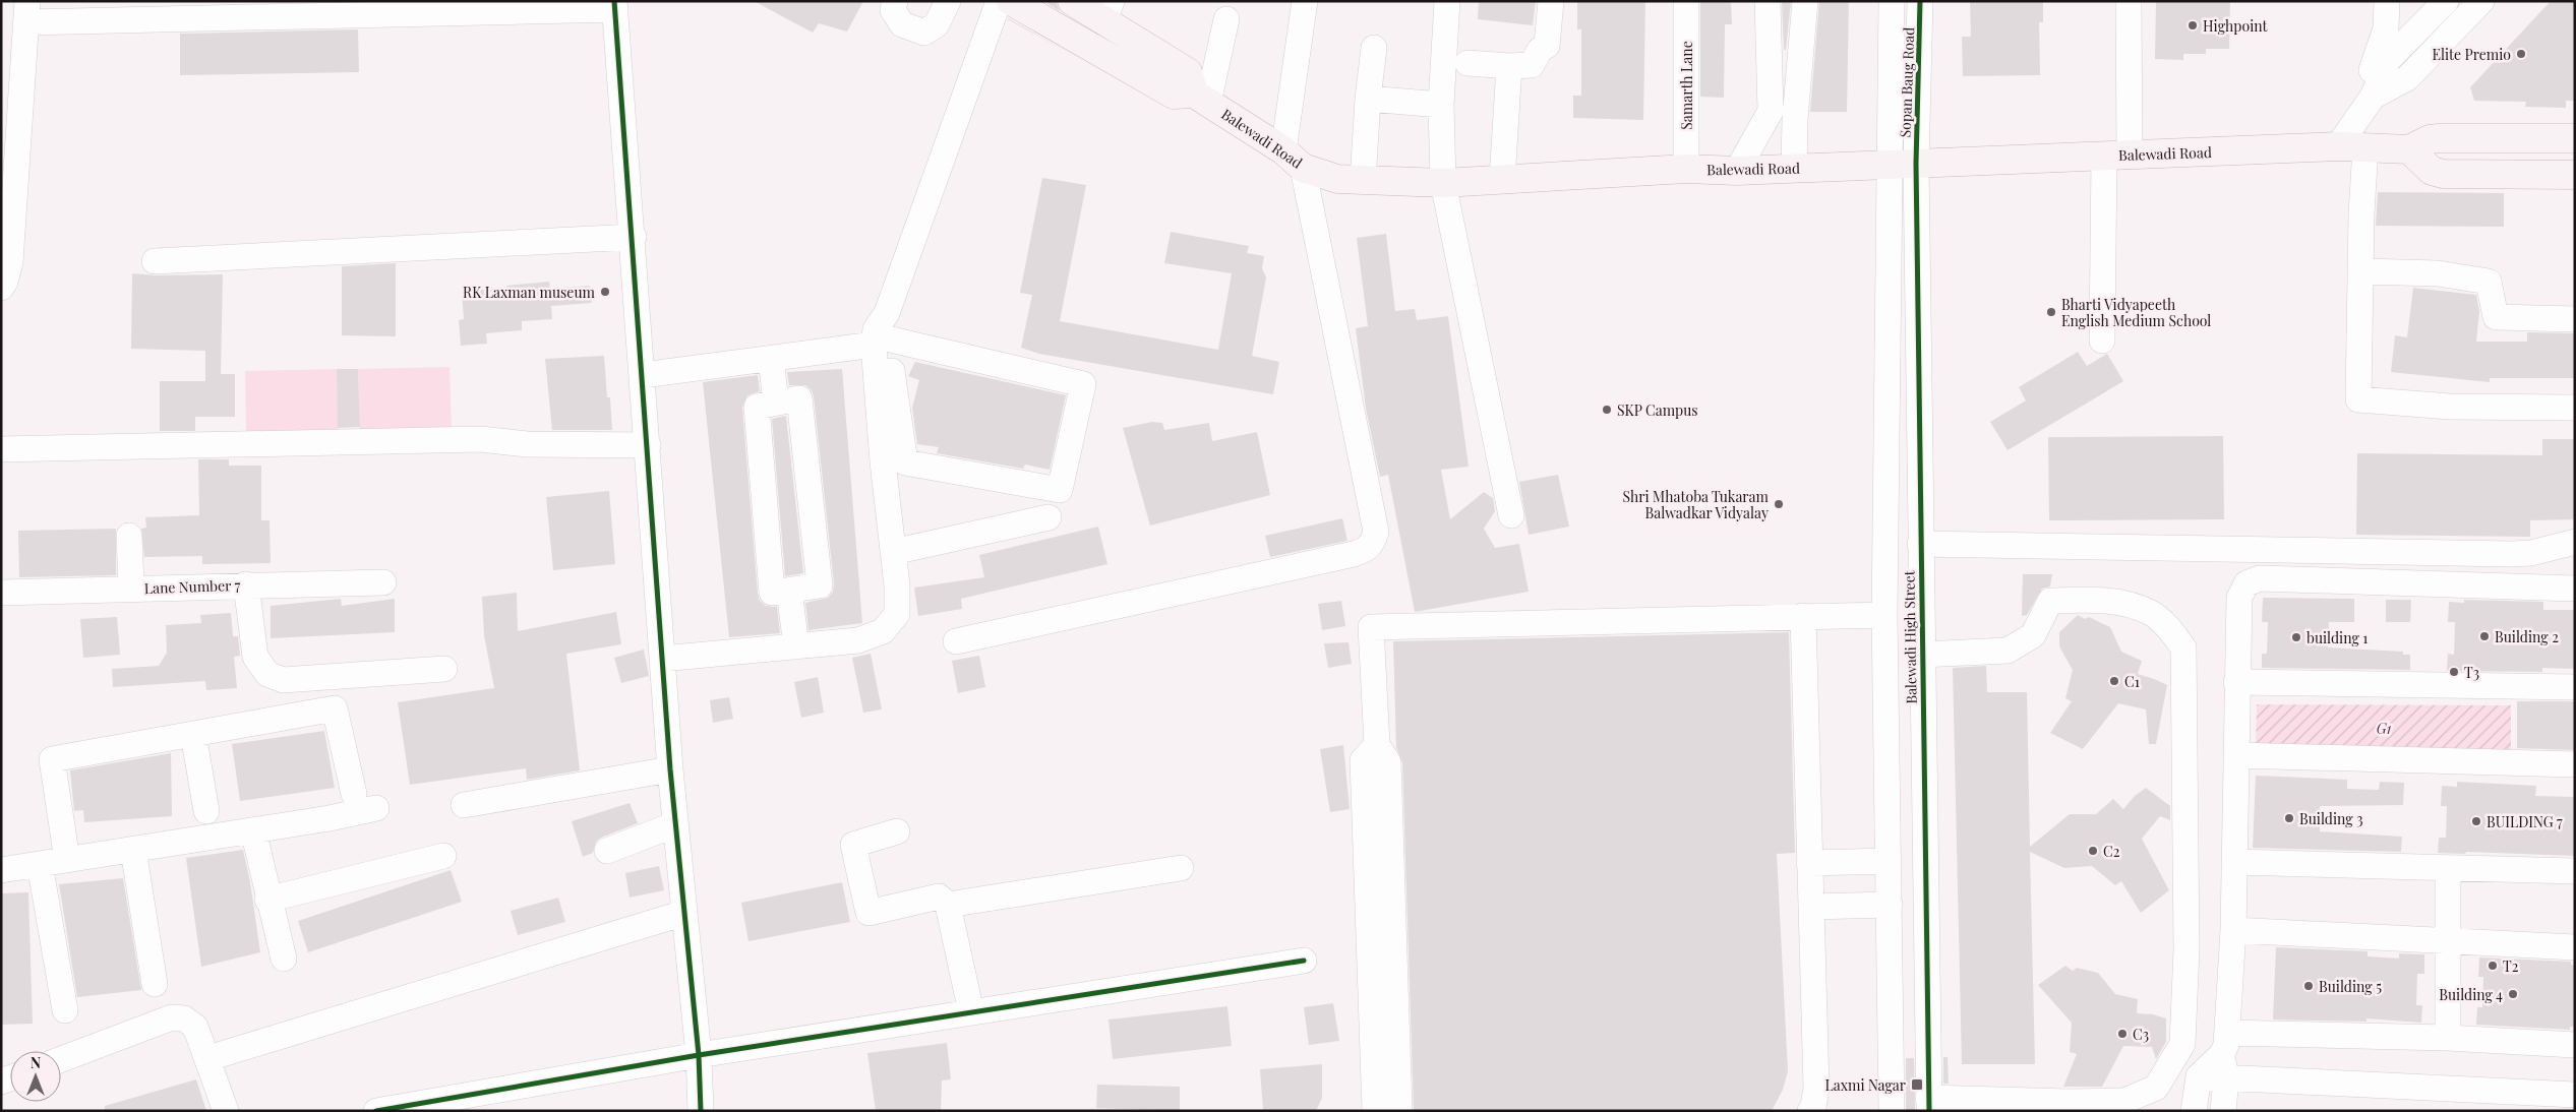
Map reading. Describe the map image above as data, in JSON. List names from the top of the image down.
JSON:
{
  "streets": {
    "main road": ["Balewadi Road"],
    "street": [
      "Sopan Baug Road",
      "Samarth Lane",
      "Lane Number 7",
      "Balewadi High Street"
    ]
  },
  "crossings": [
    ["Sopan Baug Road", "Balewadi Road"],
    ["Sopan Baug Road", "Balewadi High Street"],
    ["Samarth Lane", "Balewadi Road"],
    ["Balewadi Road", "Balewadi High Street"]
  ],
  "parks": ["G1"],
  "places": {
    "other": [
      "Highpoint",
      "Elite Premio",
      "RK Laxman museum",
      "Bharti Vidyapeeth English Medium School",
      "SKP Campus",
      "Shri Mhatoba Tukaram Balwadkar Vidyalay",
      "Building 2",
      "building 1",
      "T3",
      "C1",
      "Building 3",
      "BUILDING 7",
      "C2",
      "T2",
      "Building 5",
      "Building 4",
      "C3"
    ],
    "transit": ["Laxmi Nagar"]
  },
  "north": "top"
}
